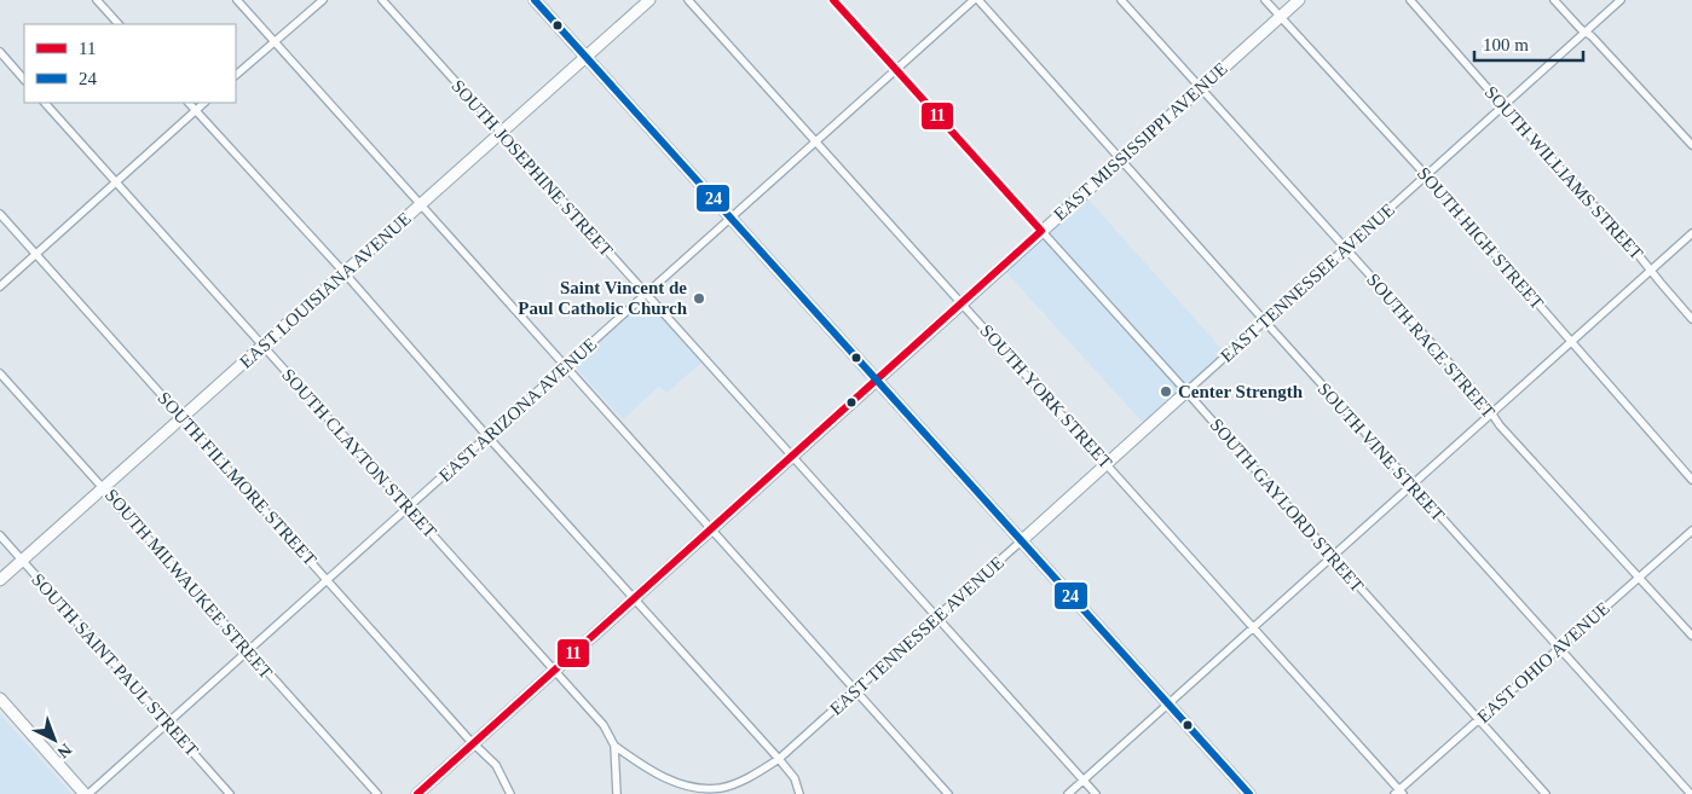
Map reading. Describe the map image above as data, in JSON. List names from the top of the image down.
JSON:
{
  "streets": {
    "street": [
      "EAST MISSISSIPPI AVENUE",
      "SOUTH JOSEPHINE STREET",
      "SOUTH WILLIAMS STREET",
      "SOUTH HIGH STREET",
      "EAST TENNESSEE AVENUE",
      "EAST LOUISIANA AVENUE",
      "SOUTH RACE STREET",
      "SOUTH YORK STREET",
      "EAST ARIZONA AVENUE",
      "SOUTH VINE STREET",
      "SOUTH CLAYTON STREET",
      "SOUTH FILLMORE STREET",
      "SOUTH GAYLORD STREET",
      "SOUTH MILWAUKEE STREET",
      "EAST OHIO AVENUE",
      "SOUTH SAINT PAUL STREET"
    ]
  },
  "crossings": [
    ["EAST MISSISSIPPI AVENUE", "SOUTH JOSEPHINE STREET"],
    ["EAST MISSISSIPPI AVENUE", "SOUTH HIGH STREET"],
    ["EAST MISSISSIPPI AVENUE", "SOUTH RACE STREET"],
    ["EAST MISSISSIPPI AVENUE", "SOUTH YORK STREET"],
    ["EAST MISSISSIPPI AVENUE", "SOUTH VINE STREET"],
    ["EAST MISSISSIPPI AVENUE", "SOUTH CLAYTON STREET"],
    ["EAST MISSISSIPPI AVENUE", "SOUTH FILLMORE STREET"],
    ["EAST MISSISSIPPI AVENUE", "SOUTH GAYLORD STREET"],
    ["SOUTH JOSEPHINE STREET", "EAST TENNESSEE AVENUE"],
    ["SOUTH JOSEPHINE STREET", "EAST LOUISIANA AVENUE"],
    ["SOUTH JOSEPHINE STREET", "EAST ARIZONA AVENUE"],
    ["SOUTH WILLIAMS STREET", "EAST TENNESSEE AVENUE"],
    ["SOUTH HIGH STREET", "EAST TENNESSEE AVENUE"],
    ["EAST TENNESSEE AVENUE", "SOUTH RACE STREET"],
    ["EAST TENNESSEE AVENUE", "SOUTH YORK STREET"],
    ["EAST TENNESSEE AVENUE", "SOUTH VINE STREET"],
    ["EAST TENNESSEE AVENUE", "SOUTH CLAYTON STREET"],
    ["EAST TENNESSEE AVENUE", "SOUTH GAYLORD STREET"],
    ["EAST LOUISIANA AVENUE", "SOUTH CLAYTON STREET"],
    ["EAST LOUISIANA AVENUE", "SOUTH FILLMORE STREET"],
    ["EAST LOUISIANA AVENUE", "SOUTH MILWAUKEE STREET"],
    ["EAST LOUISIANA AVENUE", "SOUTH SAINT PAUL STREET"],
    ["SOUTH RACE STREET", "EAST OHIO AVENUE"],
    ["SOUTH YORK STREET", "EAST ARIZONA AVENUE"],
    ["SOUTH YORK STREET", "EAST OHIO AVENUE"],
    ["EAST ARIZONA AVENUE", "SOUTH VINE STREET"],
    ["EAST ARIZONA AVENUE", "SOUTH CLAYTON STREET"],
    ["EAST ARIZONA AVENUE", "SOUTH FILLMORE STREET"],
    ["EAST ARIZONA AVENUE", "SOUTH GAYLORD STREET"],
    ["EAST ARIZONA AVENUE", "SOUTH MILWAUKEE STREET"],
    ["EAST ARIZONA AVENUE", "SOUTH SAINT PAUL STREET"],
    ["SOUTH VINE STREET", "EAST OHIO AVENUE"],
    ["SOUTH GAYLORD STREET", "EAST OHIO AVENUE"]
  ],
  "places": ["Saint Vincent de Paul Catholic Church", "Center Strength"],
  "lines": ["transit line 11", "transit line 24"],
  "legend": ["11", "24"],
  "scale_bar": "100 m",
  "north": "bottom right"
}
